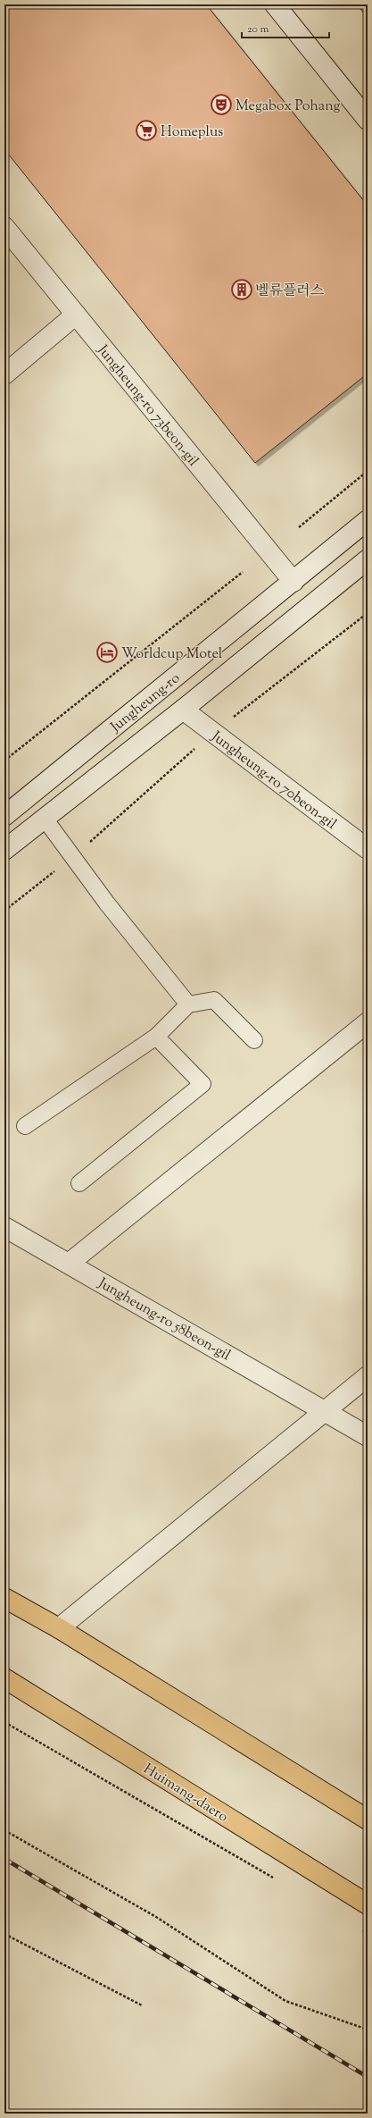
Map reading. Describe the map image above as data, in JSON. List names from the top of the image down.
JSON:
{
  "streets": {
    "main road": ["Huimang-daero"],
    "street": [
      "Jungheung-ro 73beon-gil",
      "Jungheung-ro",
      "Jungheung-ro 70beon-gil",
      "Jungheung-ro 58beon-gil"
    ]
  },
  "crossings": [
    ["Jungheung-ro 73beon-gil", "Jungheung-ro"],
    ["Jungheung-ro", "Jungheung-ro 70beon-gil"]
  ],
  "places": {
    "theatre": ["Megabox Pohang"],
    "supermarket": ["Homeplus"],
    "building": ["벨류플러스"],
    "hotel": ["Worldcup Motel"]
  },
  "scale_bar": "20 m"
}
